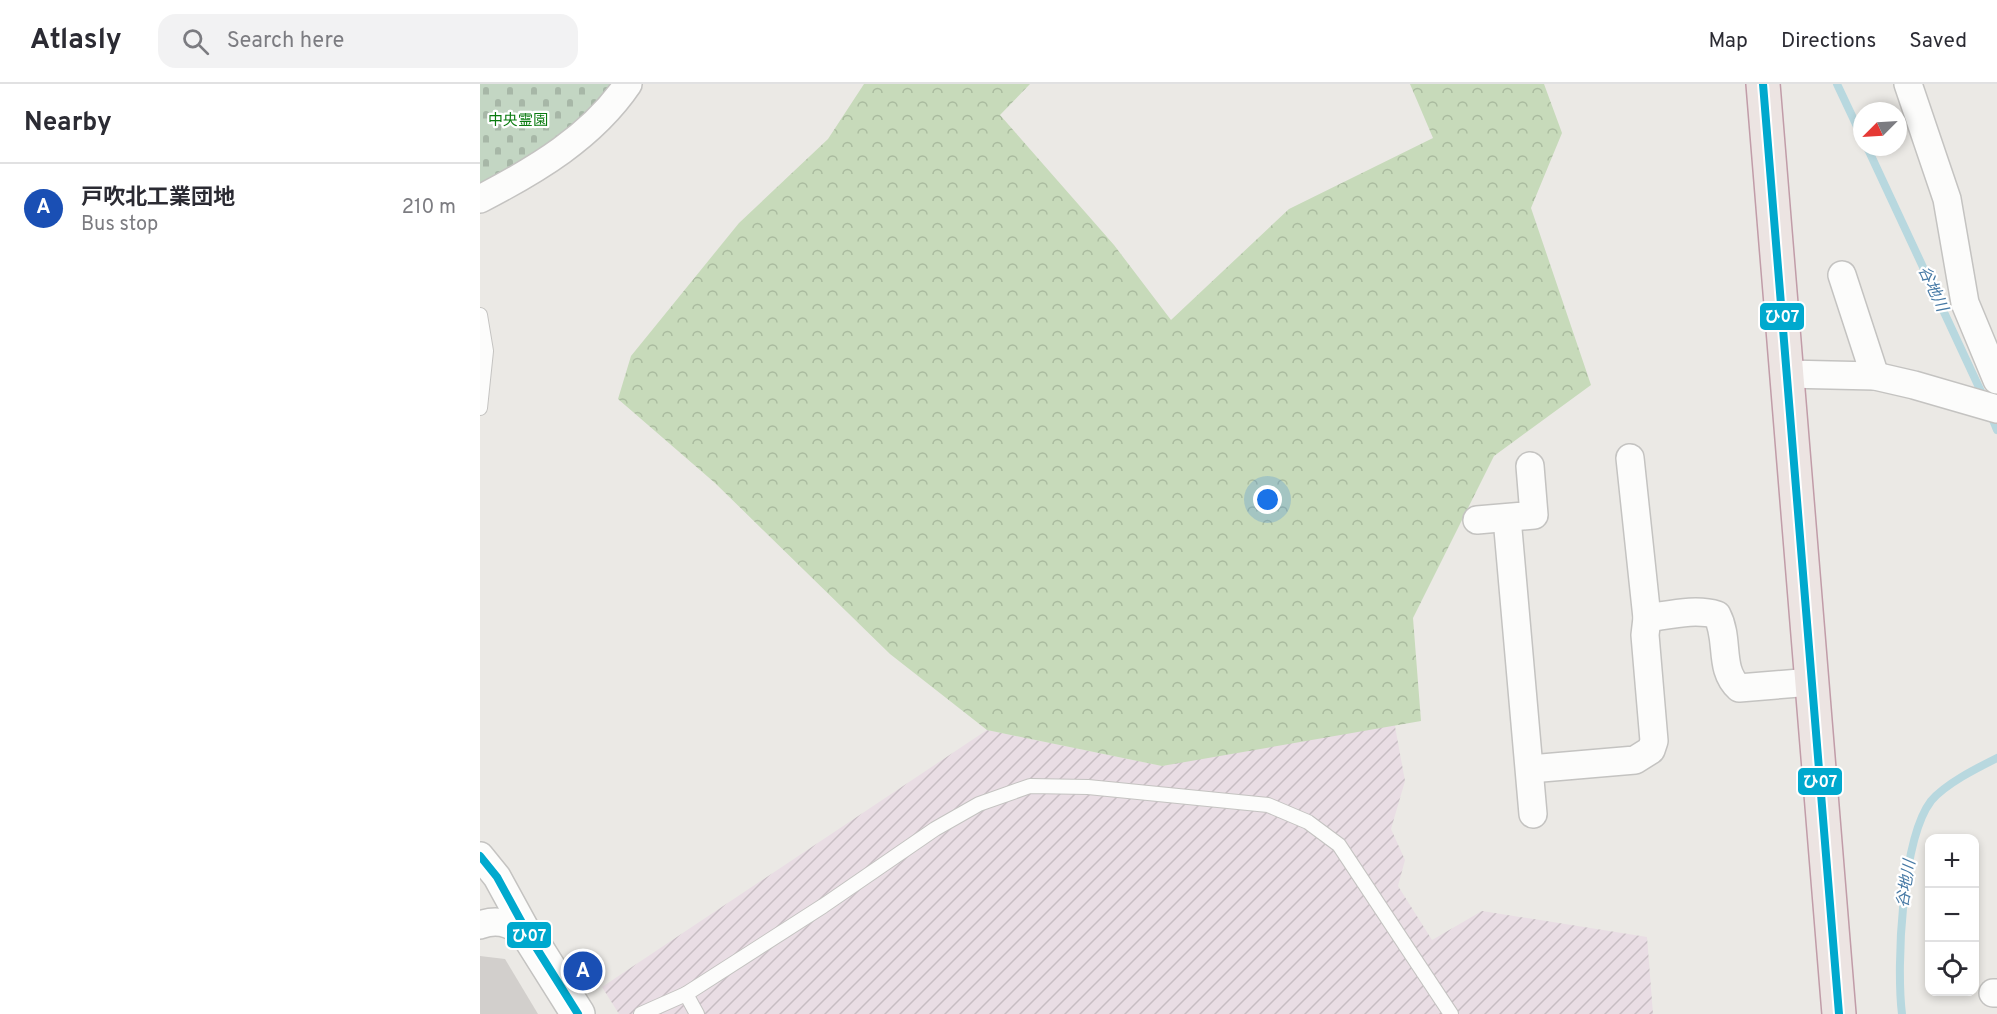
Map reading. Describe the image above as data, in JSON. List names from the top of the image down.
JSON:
{
  "water": ["谷地川"],
  "parks": ["中央霊園"],
  "lines": ["transit line ひ07"],
  "north": "bottom left",
  "page": {
    "header": "Atlasly",
    "search": "Search here",
    "nav": ["Map", "Directions", "Saved"],
    "heading": "Nearby",
    "list": [
      {
        "mark": "A",
        "name": "戸吹北工業団地",
        "note": "Bus stop",
        "value": "210 m"
      }
    ],
    "map_buttons": ["+", "−"],
    "pins": "A"
  }
}
